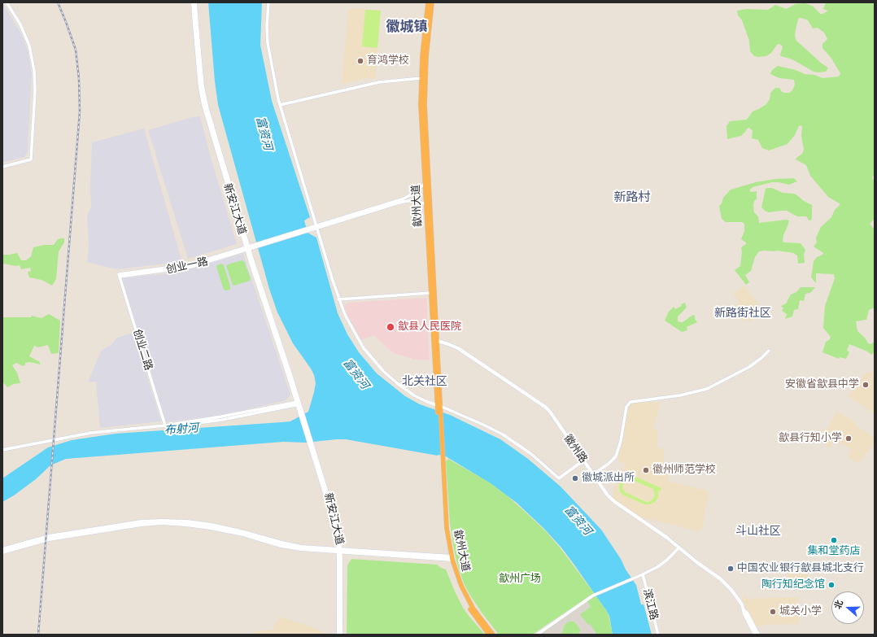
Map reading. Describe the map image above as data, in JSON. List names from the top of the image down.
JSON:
{
  "streets": {
    "highway": ["歙州大道"],
    "main road": ["新安江大道", "徽州路"],
    "street": ["创业一路", "创业二路", "滨江路"]
  },
  "crossings": [
    ["歙州大道", "徽州路"],
    ["新安江大道", "创业一路"],
    ["创业一路", "创业二路"]
  ],
  "districts": [
    "徽城镇",
    "新路村",
    "新路街社区",
    "北关社区",
    "斗山社区"
  ],
  "water": ["富资河", "布射河"],
  "parks": ["歙州广场"],
  "places": [
    "育鸿学校",
    "歙县人民医院",
    "安徽省歙县中学",
    "歙县行知小学",
    "徽州师范学校",
    "徽城派出所",
    "集和堂药店",
    "中国农业银行歙县城北支行",
    "陶行知纪念馆",
    "城关小学"
  ],
  "north": "left"
}
